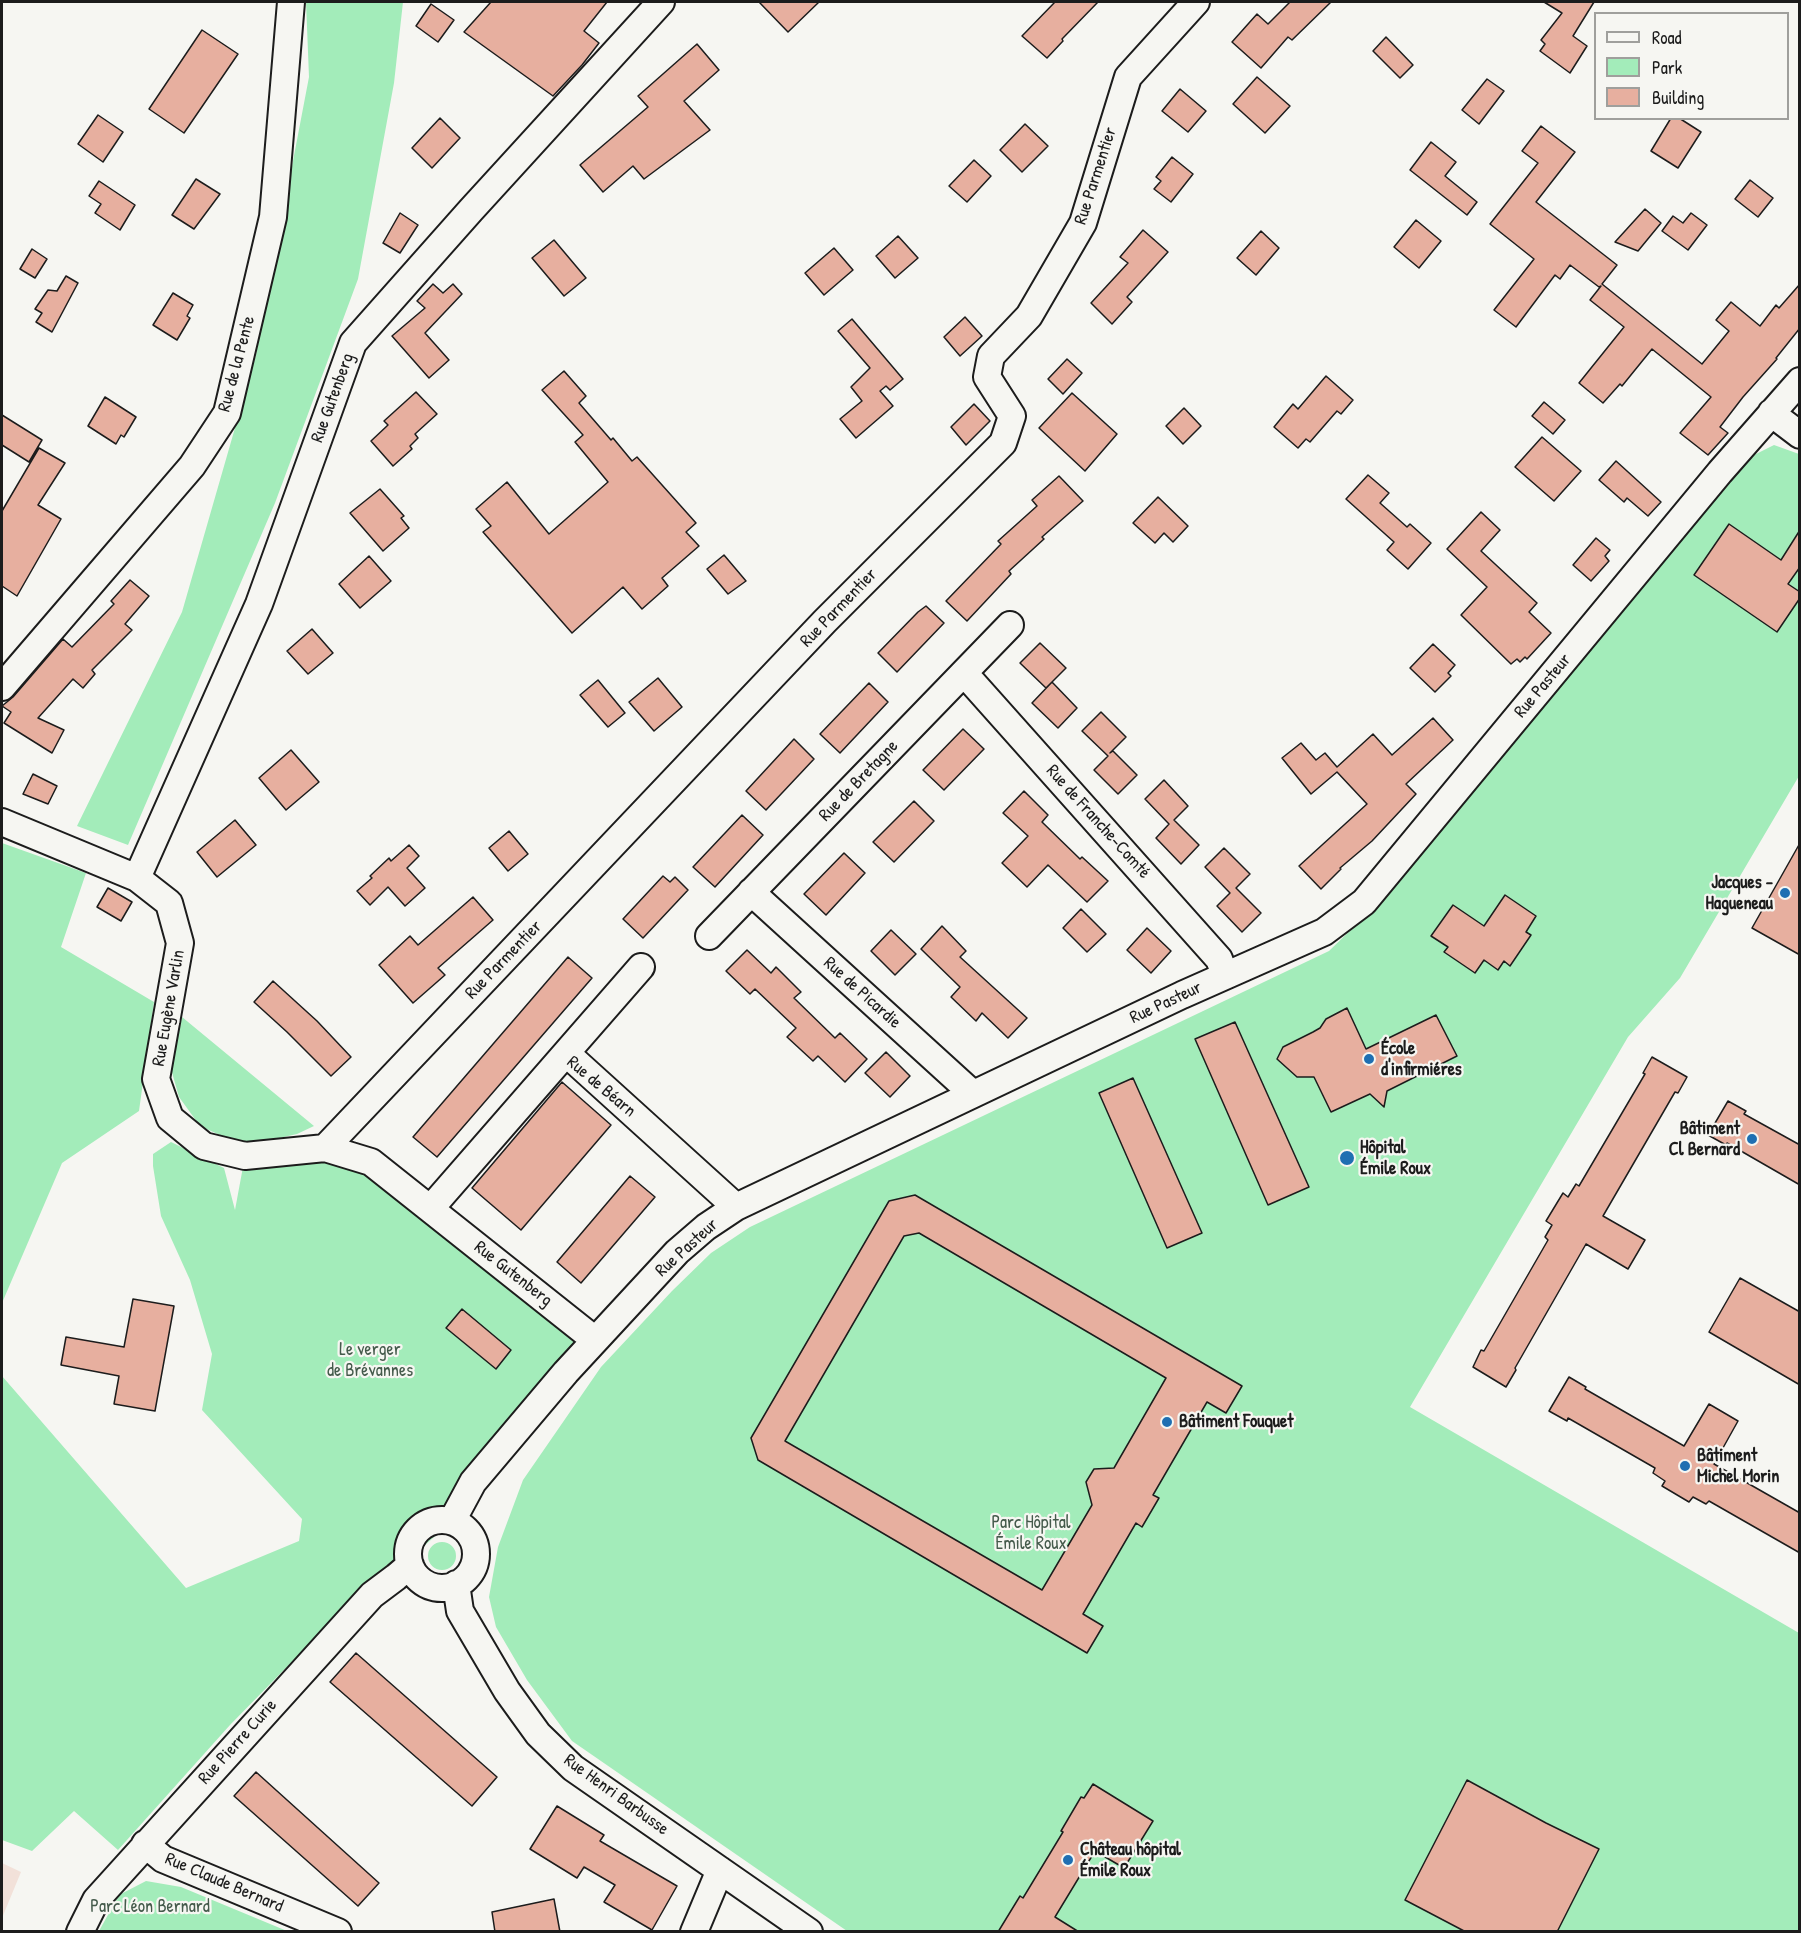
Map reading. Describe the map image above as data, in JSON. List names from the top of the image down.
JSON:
{
  "streets": {
    "street": [
      "Rue Parmentier",
      "Rue de la Pente",
      "Rue Gutenberg",
      "Rue Pasteur",
      "Rue de Bretagne",
      "Rue de Franche-Comté",
      "Rue de Picardie",
      "Rue Eugène Varlin",
      "Rue de Béarn",
      "Rue Pierre Curie",
      "Rue Henri Barbusse",
      "Rue Claude Bernard"
    ]
  },
  "crossings": [
    ["Rue Parmentier", "Rue Eugène Varlin"],
    ["Rue Gutenberg", "Rue Pasteur"],
    ["Rue Gutenberg", "Rue Eugène Varlin"],
    ["Rue Gutenberg", "Rue de Béarn"],
    ["Rue Pasteur", "Rue de Franche-Comté"],
    ["Rue Pasteur", "Rue de Picardie"],
    ["Rue Pasteur", "Rue de Béarn"],
    ["Rue Pasteur", "Rue Pierre Curie"],
    ["Rue Pasteur", "Rue Henri Barbusse"],
    ["Rue de Bretagne", "Rue de Franche-Comté"],
    ["Rue de Bretagne", "Rue de Picardie"],
    ["Rue Eugène Varlin", "Rue de Béarn"],
    ["Rue Pierre Curie", "Rue Henri Barbusse"],
    ["Rue Pierre Curie", "Rue Claude Bernard"]
  ],
  "parks": ["Le verger de Brévannes", "Parc Hôpital Émile Roux", "Parc Léon Bernard"],
  "places": [
    "Jacques - Hagueneau",
    "École d'infirmiéres",
    "Bâtiment Cl Bernard",
    "Hôpital Émile Roux",
    "Bâtiment Fouquet",
    "Bâtiment Michel Morin",
    "Château hôpital Émile Roux"
  ],
  "legend": ["Road", "Park", "Building"]
}
